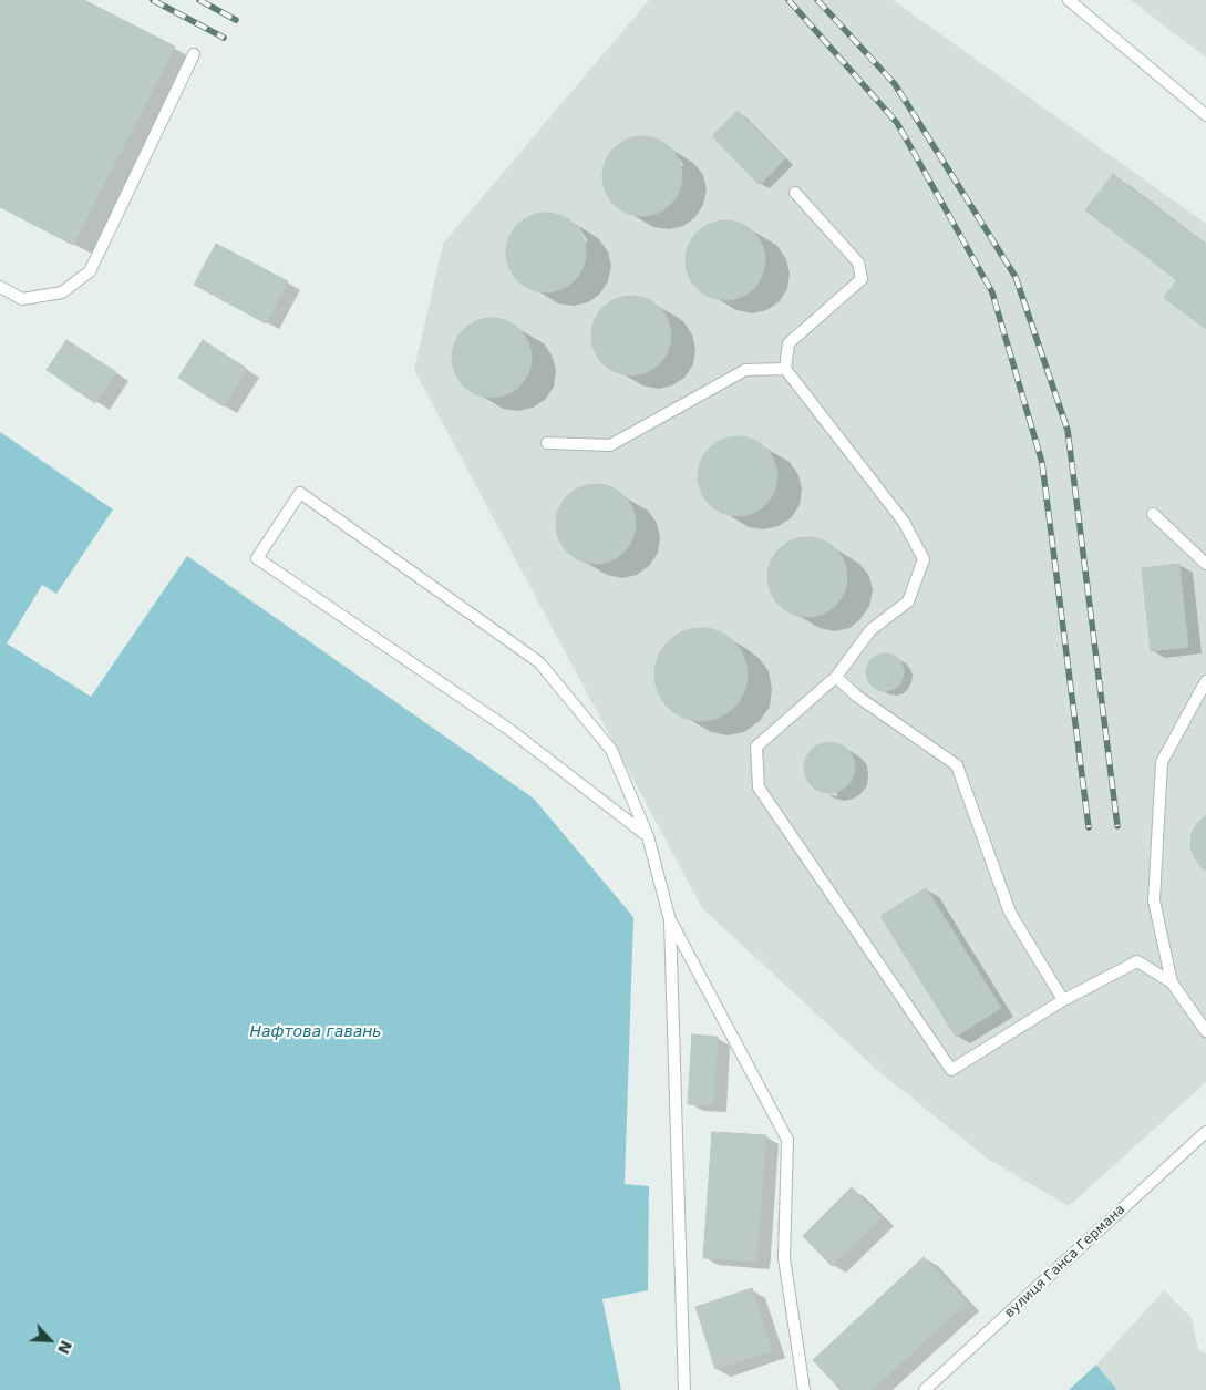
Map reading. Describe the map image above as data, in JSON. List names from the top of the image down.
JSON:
{
  "streets": {
    "lane": ["вулиця Ганса Германа"]
  },
  "water": ["Нафтова гавань"],
  "north": "bottom right"
}
